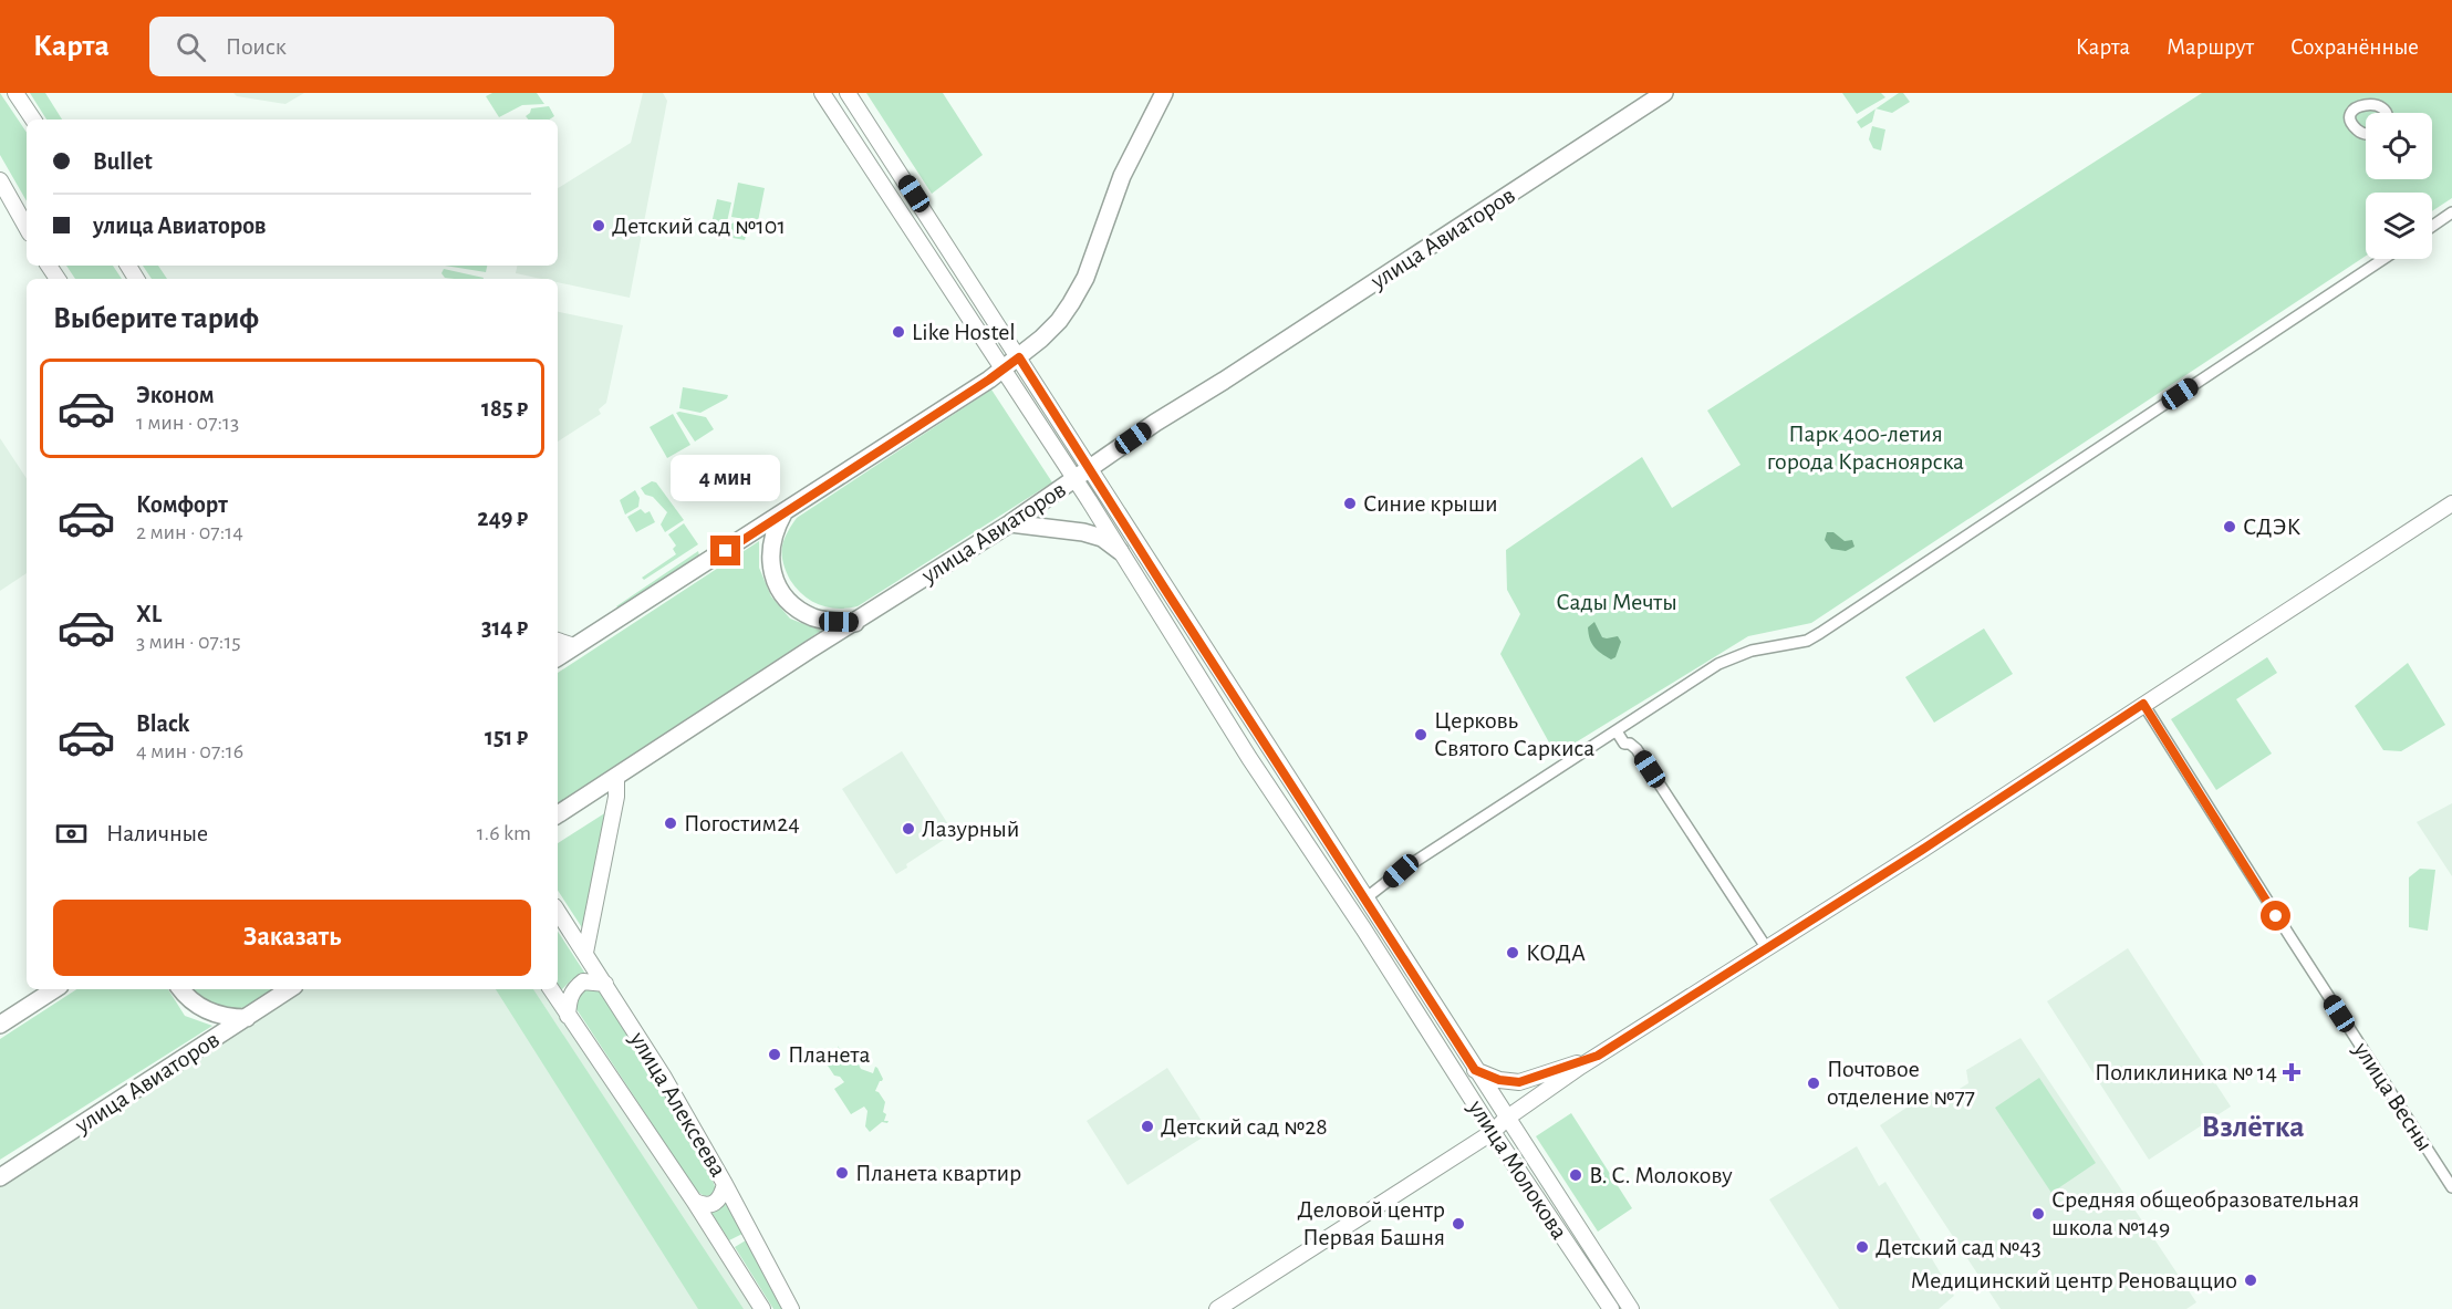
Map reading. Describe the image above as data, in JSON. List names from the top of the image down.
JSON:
{
  "streets": {
    "main road": ["улица Авиаторов"],
    "street": ["улица Весны", "улица Алексеева", "улица Молокова"]
  },
  "crossings": [
    ["улица Авиаторов", "улица Молокова"]
  ],
  "districts": ["Взлётка"],
  "parks": ["Парк 400-летия города Красноярска", "Сады Мечты"],
  "places": {
    "other": [
      "Детский сад №101",
      "Like Hostel",
      "Синие крыши",
      "СДЭК",
      "Церковь Святого Саркиса",
      "Погостим24",
      "Лазурный",
      "КОДА",
      "Планета",
      "Почтовое отделение №77",
      "Детский сад №28",
      "Планета квартир",
      "В. С. Молокову",
      "Средняя общеобразовательная школа №149",
      "Деловой центр Первая Башня",
      "Детский сад №43",
      "Медицинский центр Реноваццио"
    ],
    "health": ["Поликлиника № 14"]
  },
  "page": {
    "header": "Карта",
    "search": "Поиск",
    "nav": ["Карта", "Маршрут", "Сохранённые"],
    "banner": ["Bullet", "улица Авиаторов"],
    "heading": "Выберите тариф",
    "list": [
      {
        "name": "Эконом",
        "note": "1 мин · 07:13",
        "value": "185 ₽"
      },
      {
        "name": "Комфорт",
        "note": "2 мин · 07:14",
        "value": "249 ₽"
      },
      {
        "name": "XL",
        "note": "3 мин · 07:15",
        "value": "314 ₽"
      },
      {
        "name": "Black",
        "note": "4 мин · 07:16",
        "value": "151 ₽"
      }
    ],
    "bubble": "4 мин",
    "pay": ["Наличные", "1.6 km"],
    "buttons": "Заказать"
  }
}
